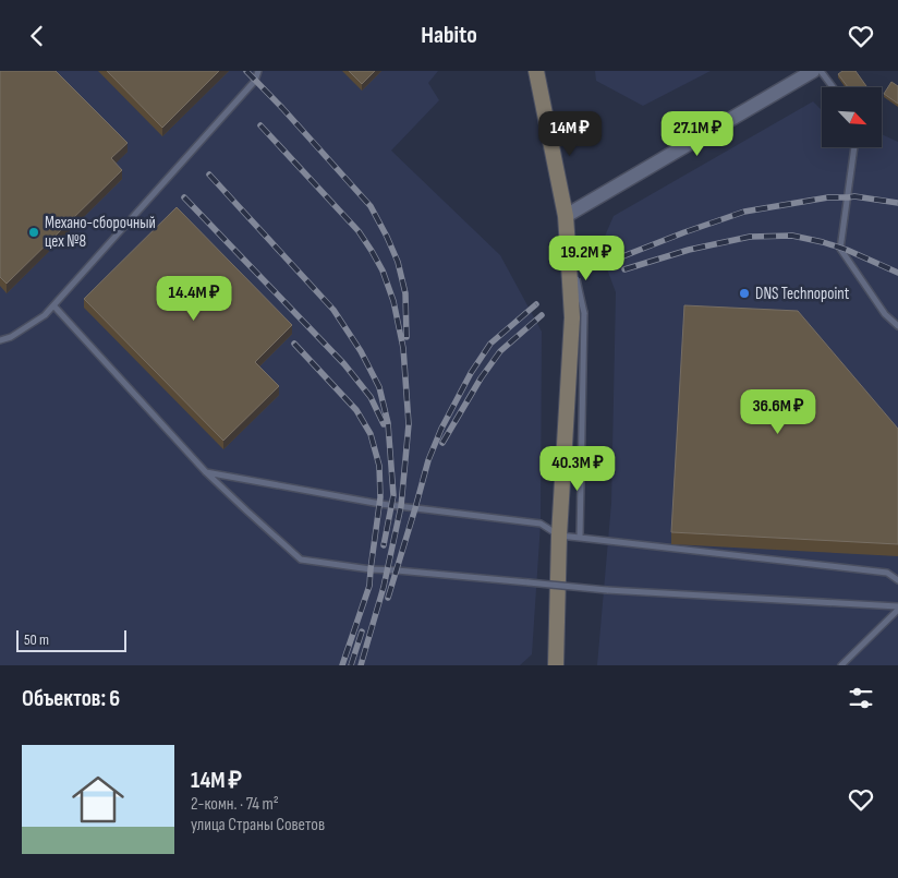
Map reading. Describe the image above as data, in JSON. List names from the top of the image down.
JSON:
{
  "places": ["Механо-сборочный цех №8", "DNS Technopoint"],
  "scale_bar": "50 m",
  "north": "bottom right",
  "page": {
    "header": "Habito",
    "price": [
      "14M ₽",
      "27.1M ₽",
      "19.2M ₽",
      "14.4M ₽",
      "36.6M ₽",
      "40.3M ₽"
    ],
    "scale": "50 m",
    "heading": "Объектов: 6",
    "list": [
      {
        "name": "14M ₽",
        "note": "2-комн. · 74 m² · улица Страны Советов"
      }
    ]
  }
}
